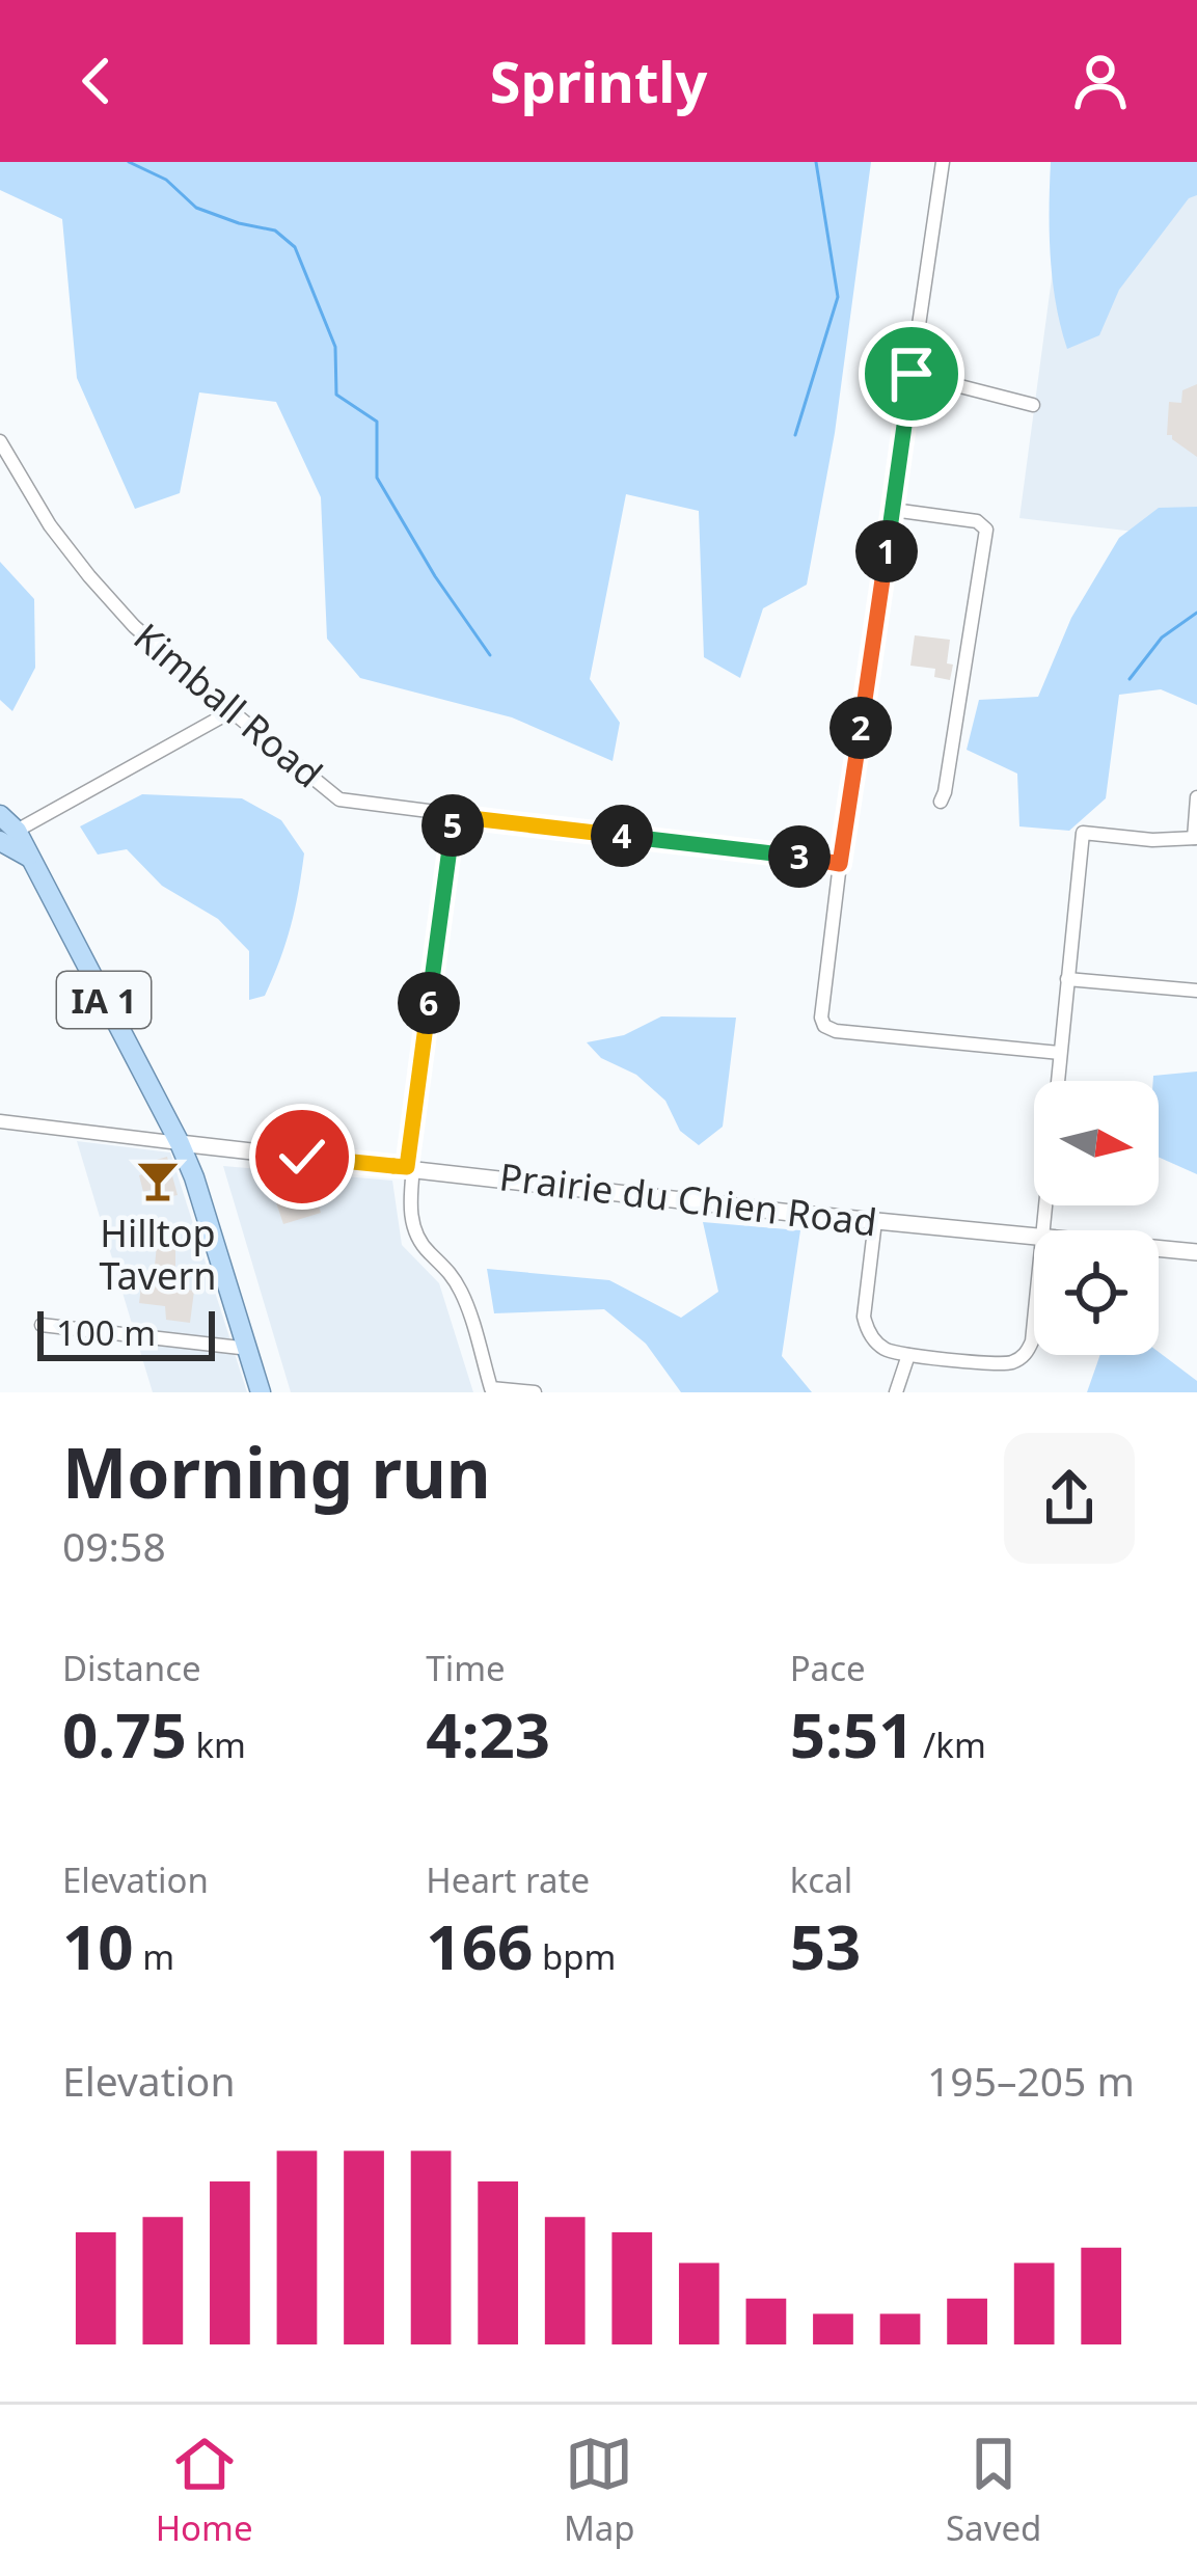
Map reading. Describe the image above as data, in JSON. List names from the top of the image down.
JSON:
{
  "streets": {
    "main road": ["IA 1"],
    "street": ["Kimball Road", "Prairie du Chien Road"]
  },
  "crossings": [
    ["IA 1", "Prairie du Chien Road"]
  ],
  "places": {
    "bar": ["Hilltop Tavern"]
  },
  "scale_bar": "100 m",
  "north": "right",
  "page": {
    "header": "Sprintly",
    "pins": [
      "1",
      "2",
      "5",
      "4",
      "3",
      "6"
    ],
    "scale": "100 m",
    "heading": ["Morning run", "09:58"],
    "stats": [
      ["Distance", "0.75 km"],
      ["Time", "4:23"],
      ["Pace", "5:51 /km"],
      ["Elevation", "10 m"],
      ["Heart rate", "166 bpm"],
      ["kcal", "53"]
    ],
    "chart": ["Elevation", "195–205 m"],
    "tabs": ["Home", "Map", "Saved"]
  }
}
